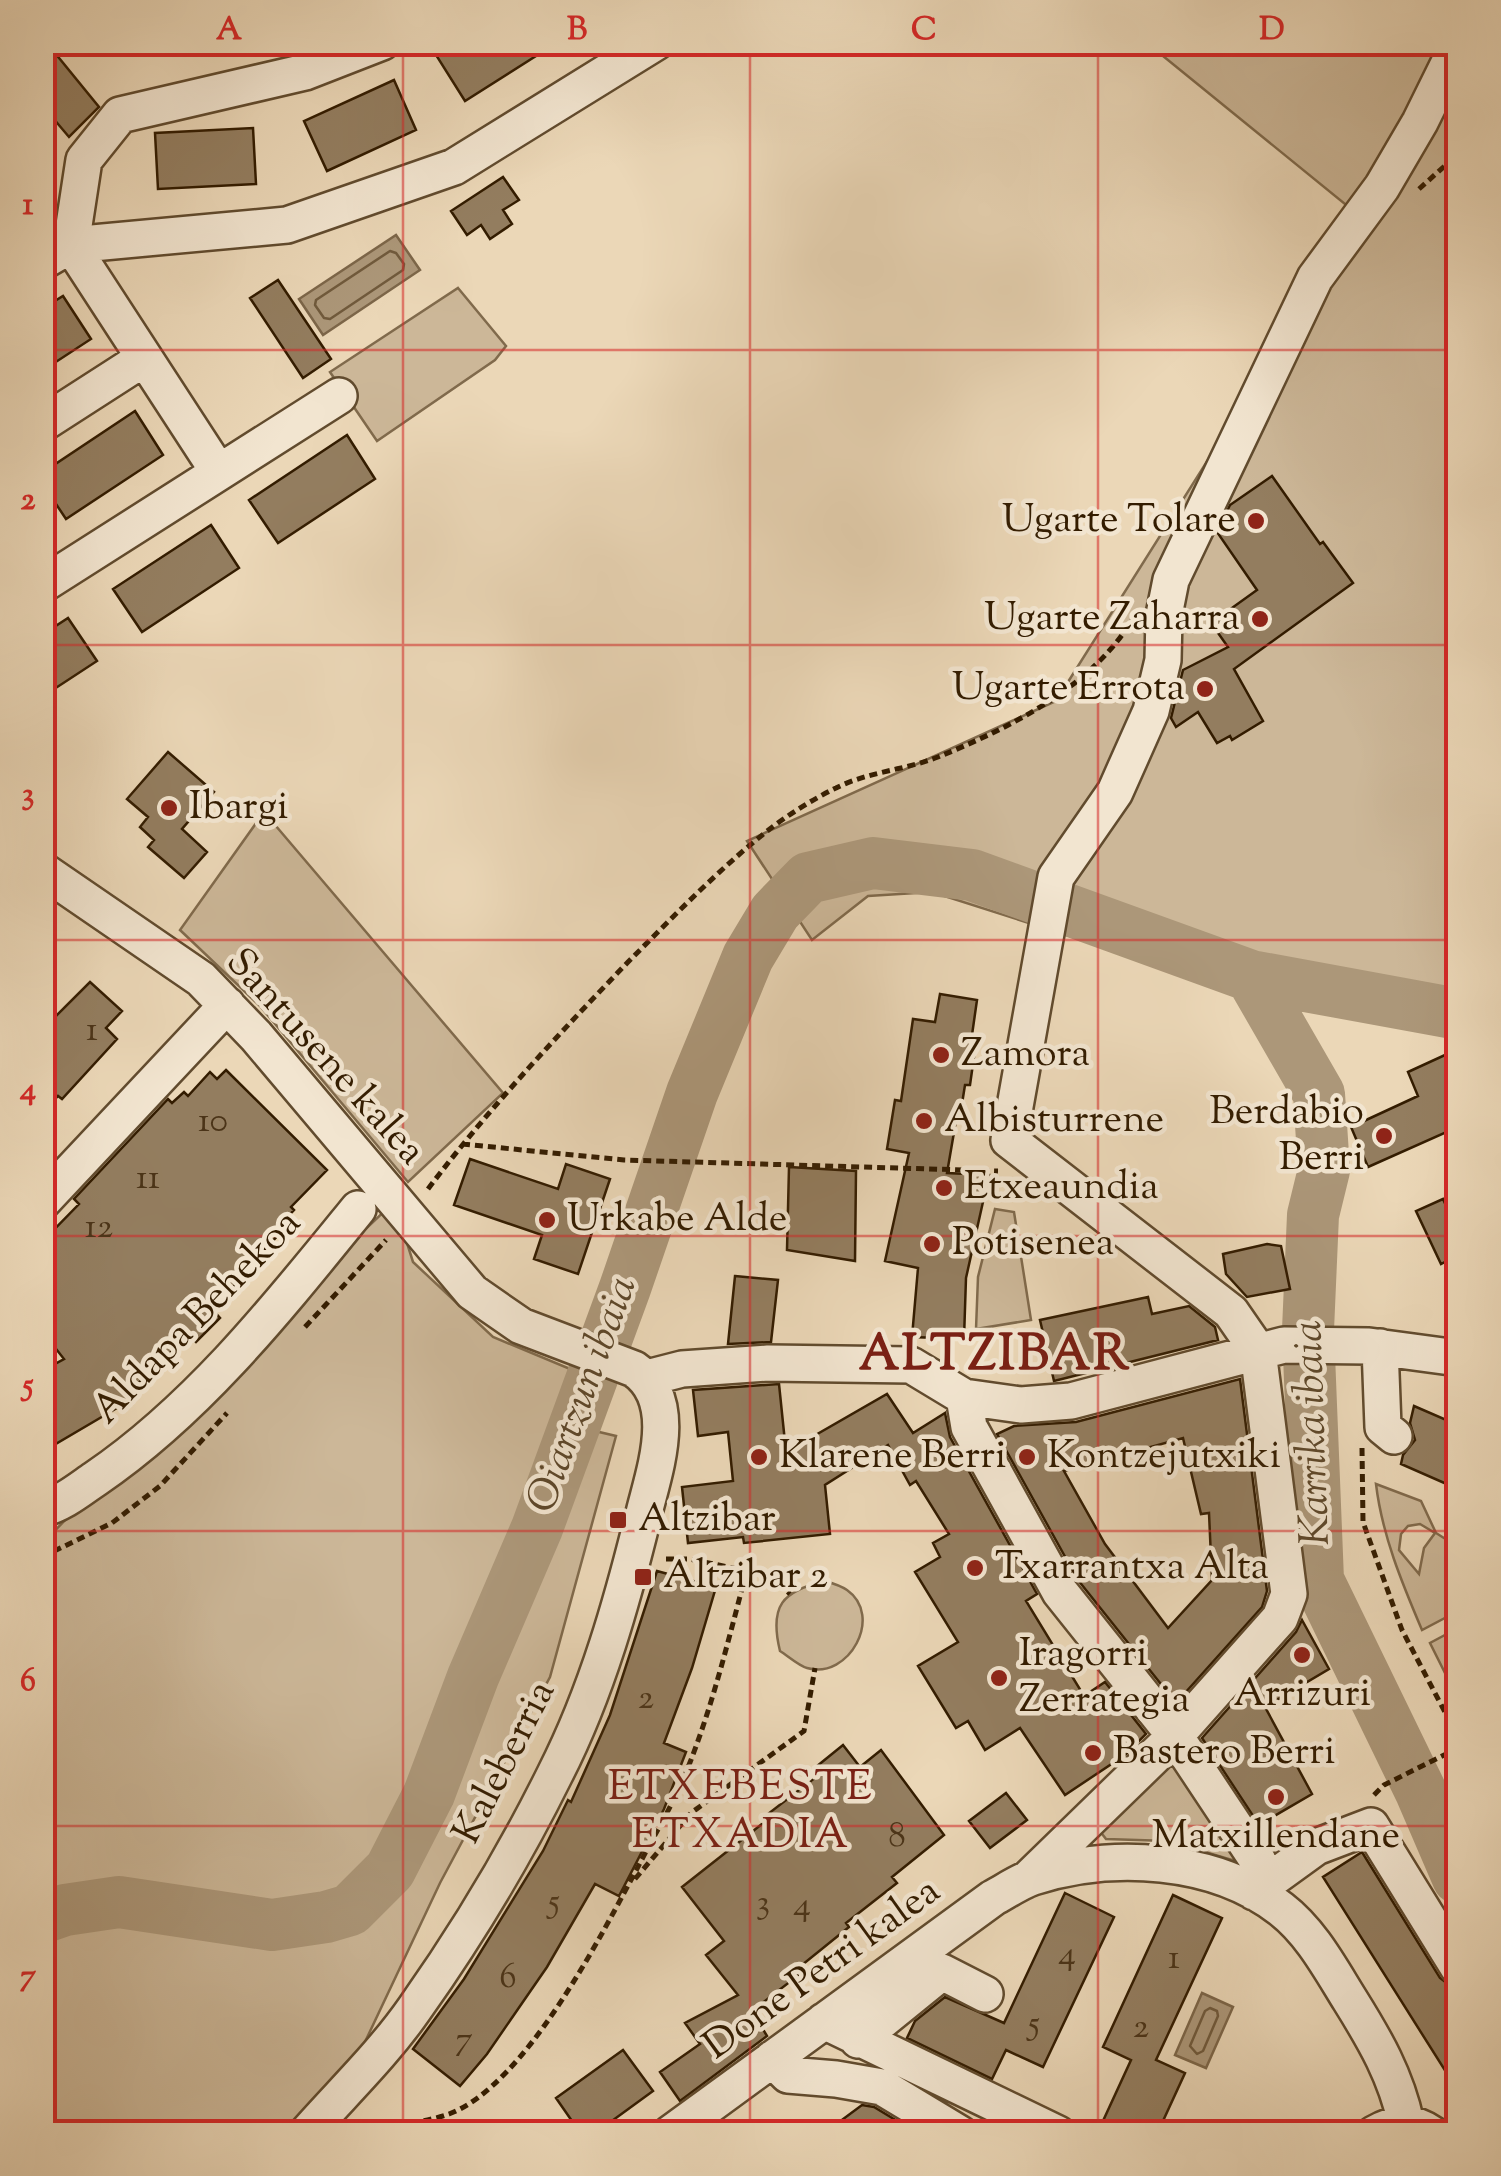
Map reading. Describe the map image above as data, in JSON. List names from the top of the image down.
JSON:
{
  "streets": {
    "street": [
      "Santusene kalea",
      "Aldapa Behekoa",
      "Kaleberria",
      "Done Petri kalea"
    ]
  },
  "crossings": [
    ["Santusene kalea", "Kaleberria"]
  ],
  "districts": ["ALTZIBAR", "ETXEBESTE ETXADIA"],
  "water": ["Oiartzun ibaia", "Karrika ibaia"],
  "places": {
    "other": [
      "Ugarte Tolare",
      "Ugarte Zaharra",
      "Ugarte Errota",
      "Ibargi",
      "Zamora",
      "Albisturrene",
      "Berdabio Berri",
      "Etxeaundia",
      "Urkabe Alde",
      "Potisenea",
      "Klarene Berri",
      "Kontzejutxiki",
      "Txarrantxa Alta",
      "Arrizuri",
      "Iragorri Zerrategia",
      "Bastero Berri",
      "Matxillendane"
    ],
    "transit": ["Altzibar", "Altzibar 2"]
  },
  "house_numbers": [
    "1",
    "10",
    "11",
    "12",
    "2",
    "8",
    "5",
    "3",
    "4",
    "4",
    "1",
    "6",
    "5",
    "2",
    "7"
  ],
  "grid": {
    "columns": [
      "A",
      "B",
      "C",
      "D"
    ],
    "rows": [
      "1",
      "2",
      "3",
      "4",
      "5",
      "6",
      "7"
    ]
  }
}
